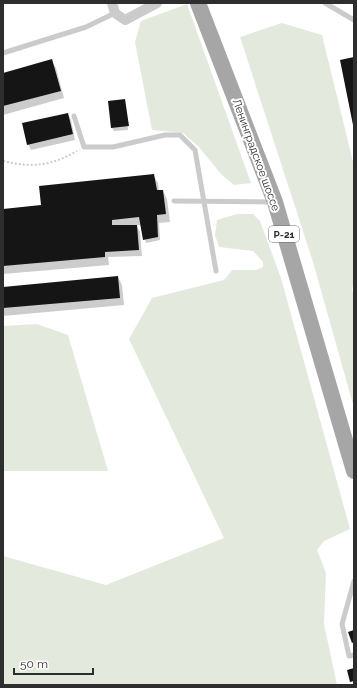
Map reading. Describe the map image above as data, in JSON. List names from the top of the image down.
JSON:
{
  "streets": {
    "main road": ["Ленинградское шоссе", "Р-21"]
  },
  "scale_bar": "50 m"
}
